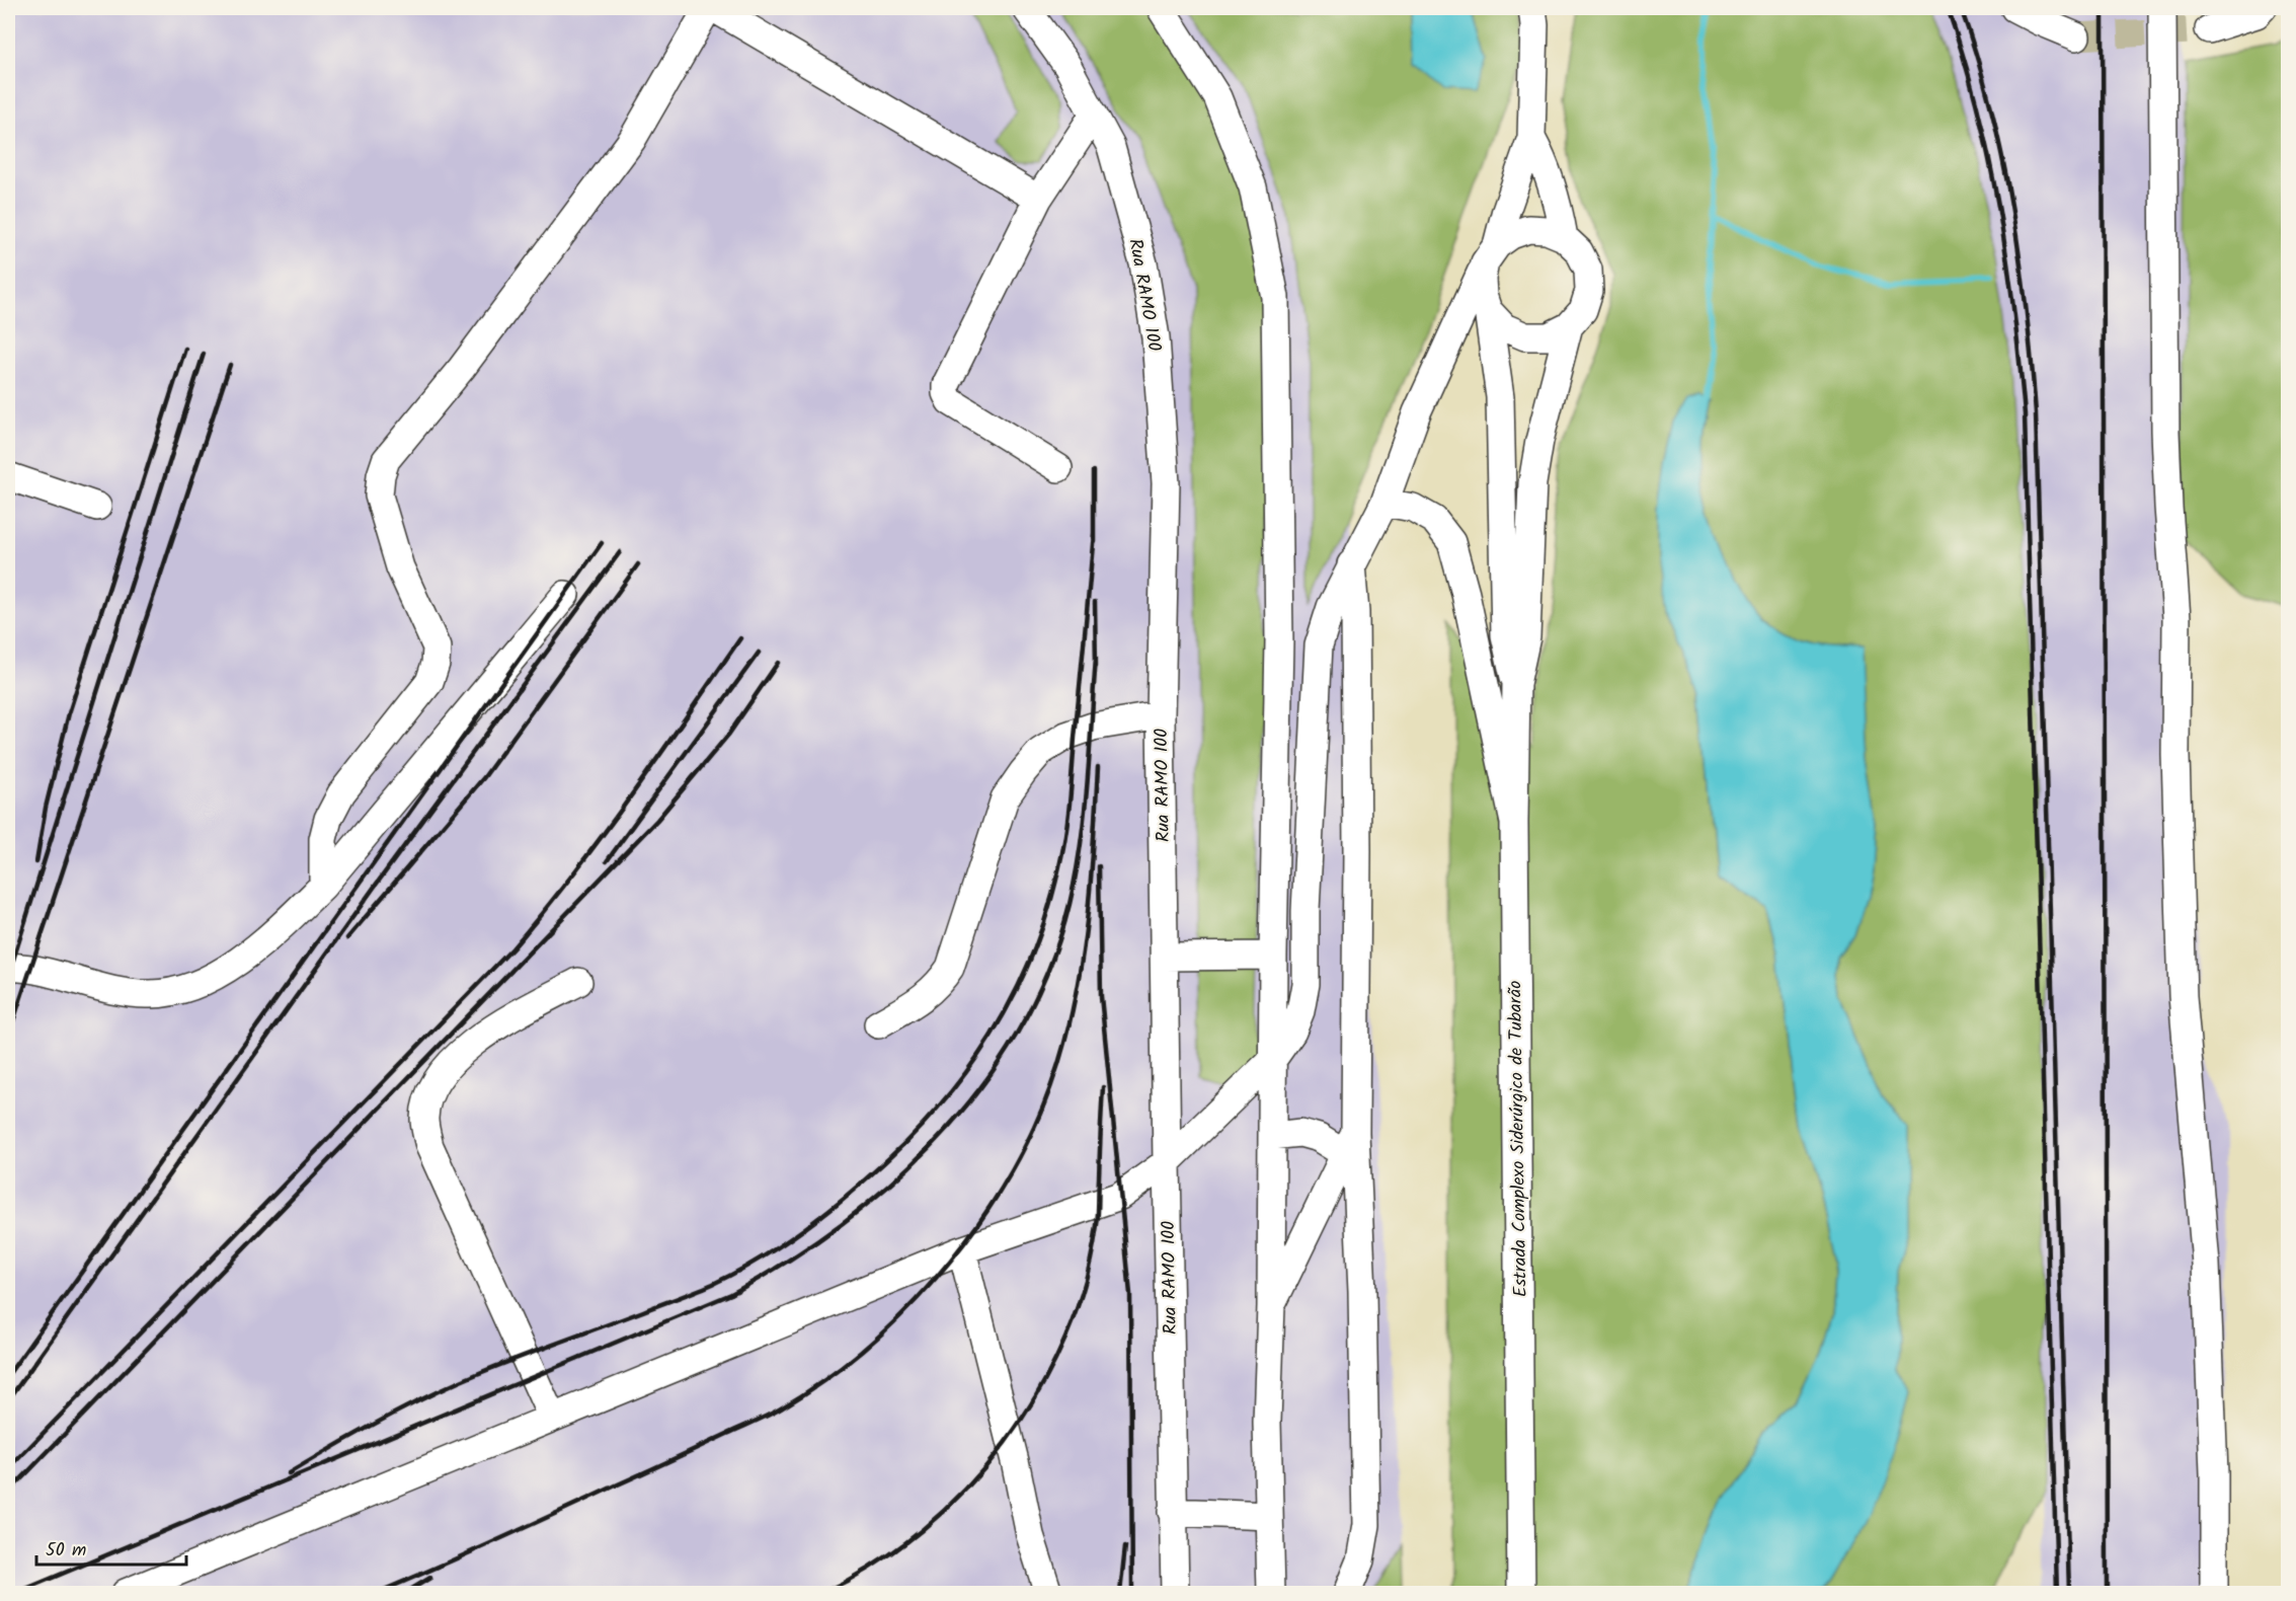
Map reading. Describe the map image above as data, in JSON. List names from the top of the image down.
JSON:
{
  "streets": {
    "street": ["Rua RAMO 100", "Estrada Complexo Siderúrgico de Tubarão"]
  },
  "scale_bar": "50 m"
}
